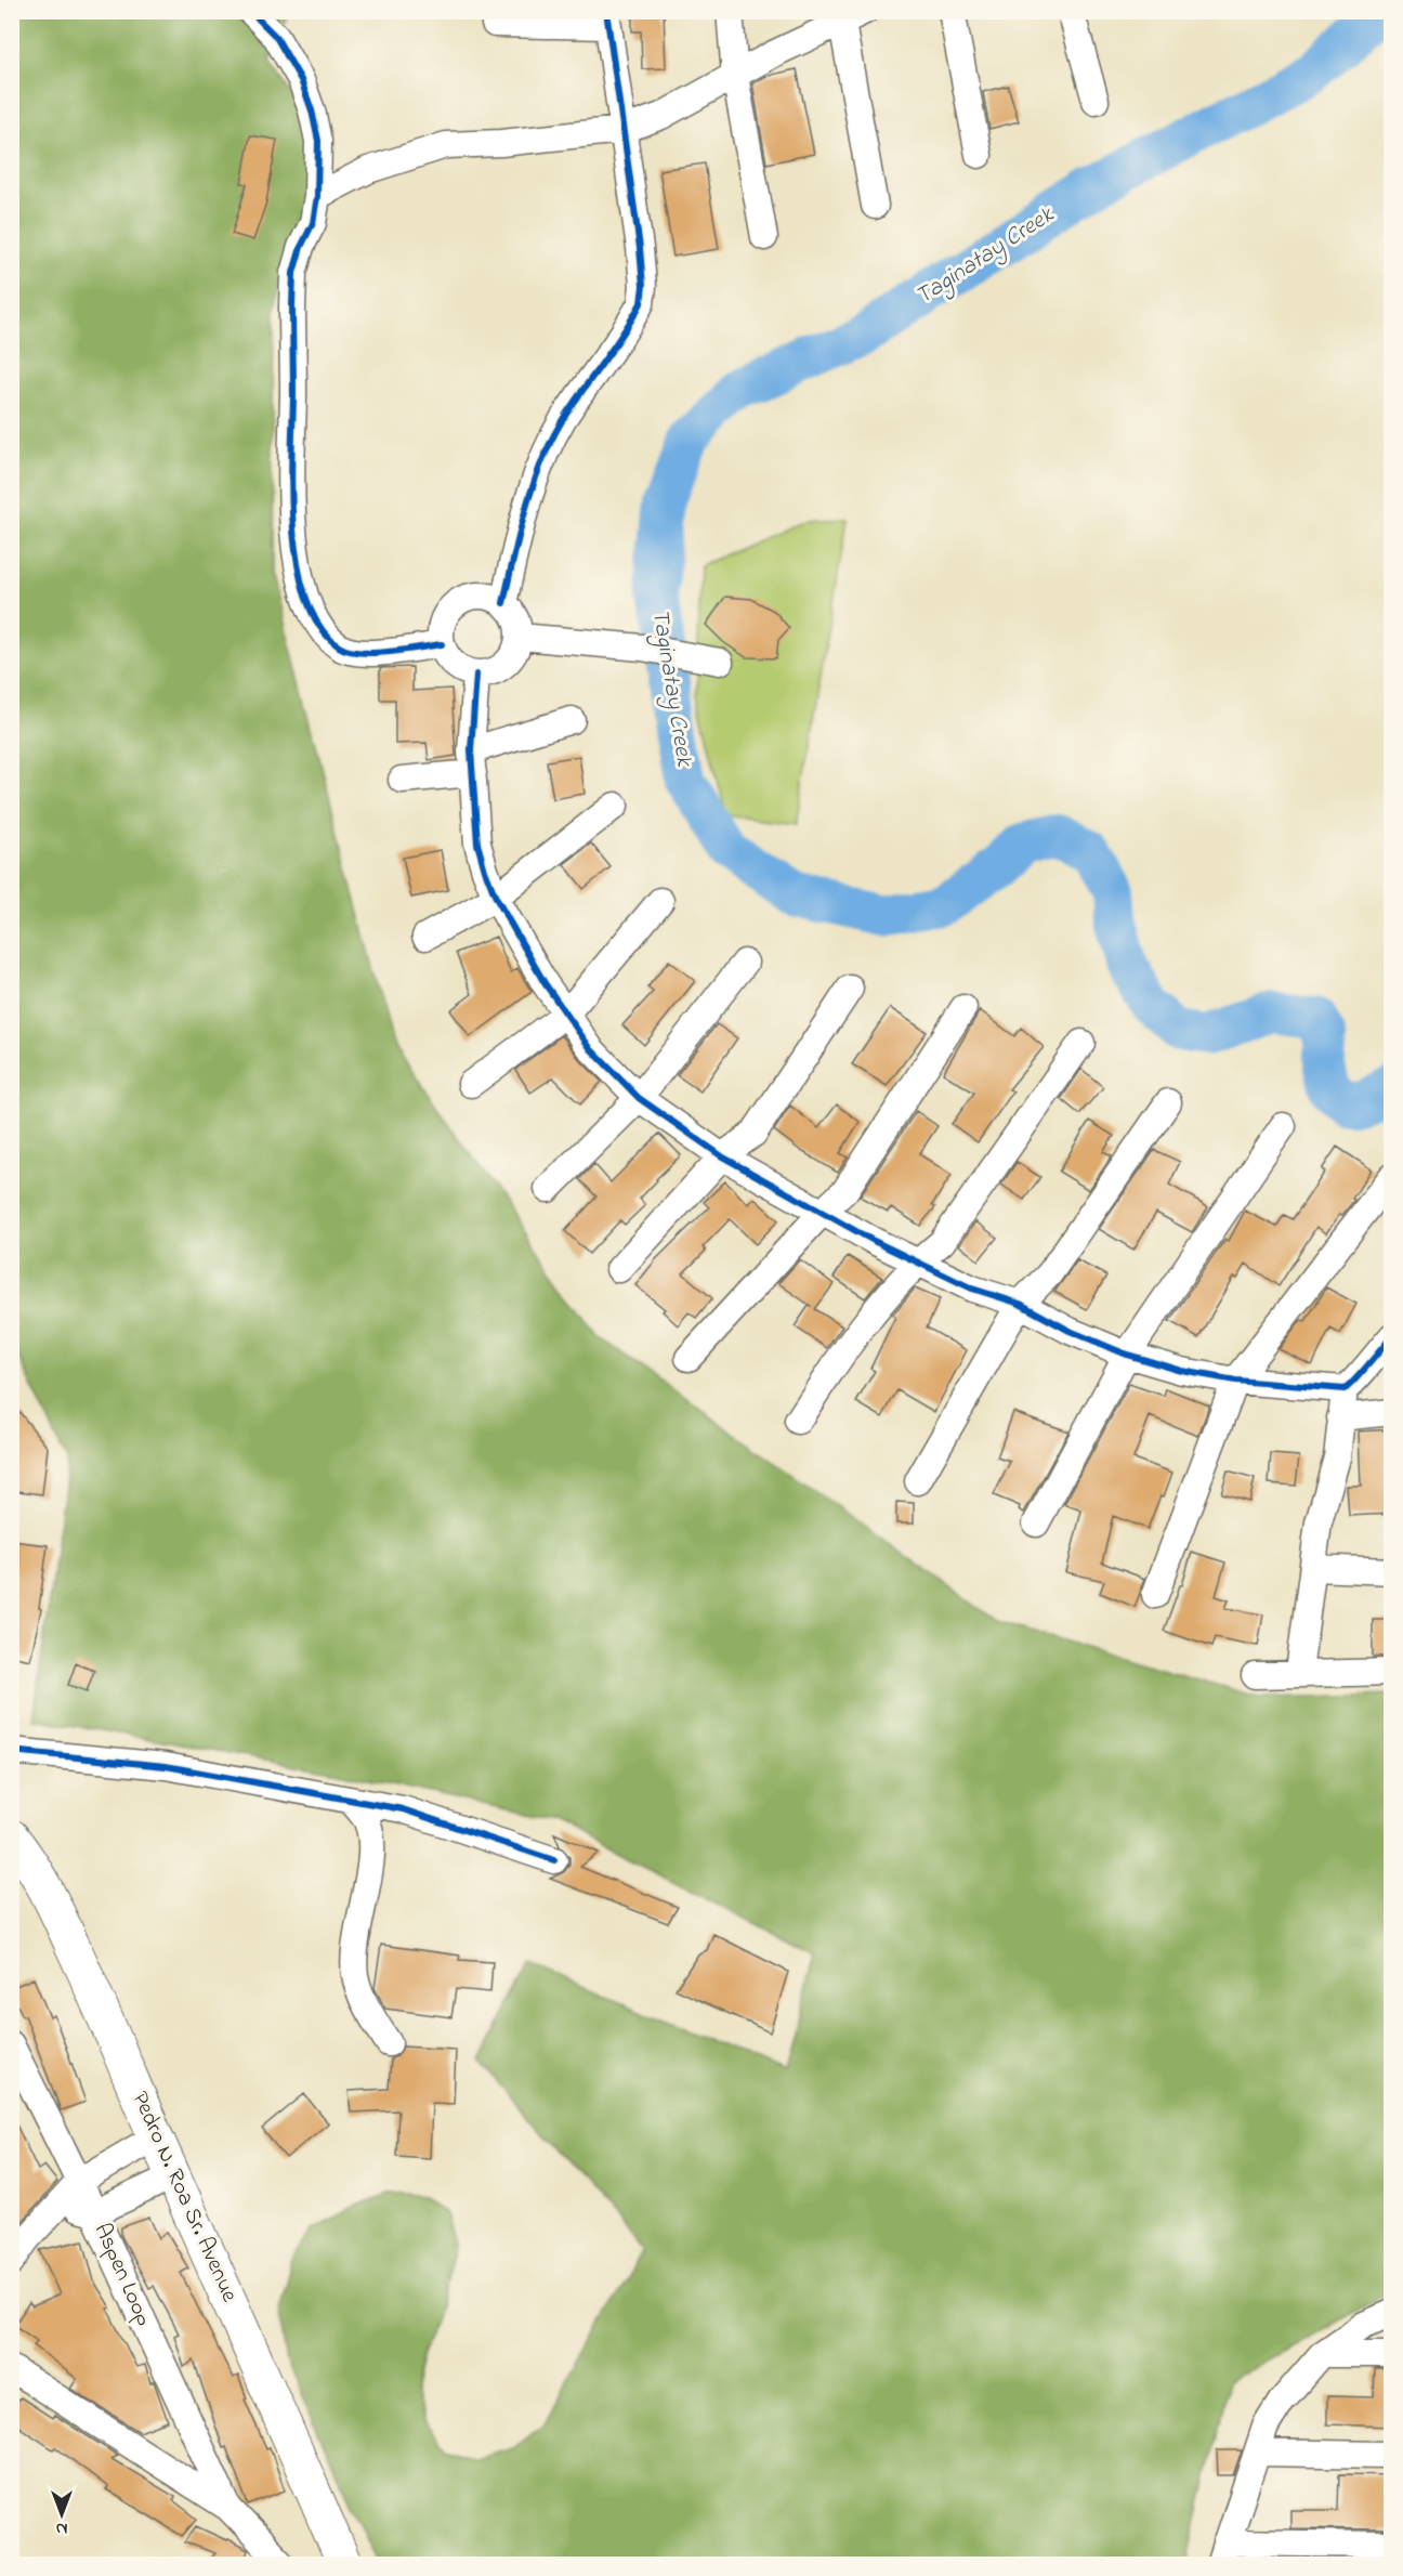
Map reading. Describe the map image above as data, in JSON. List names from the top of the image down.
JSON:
{
  "streets": {
    "main road": ["Pedro N. Roa Sr. Avenue"],
    "street": ["Aspen Loop"]
  },
  "water": ["Taginatay Creek"],
  "north": "bottom"
}
